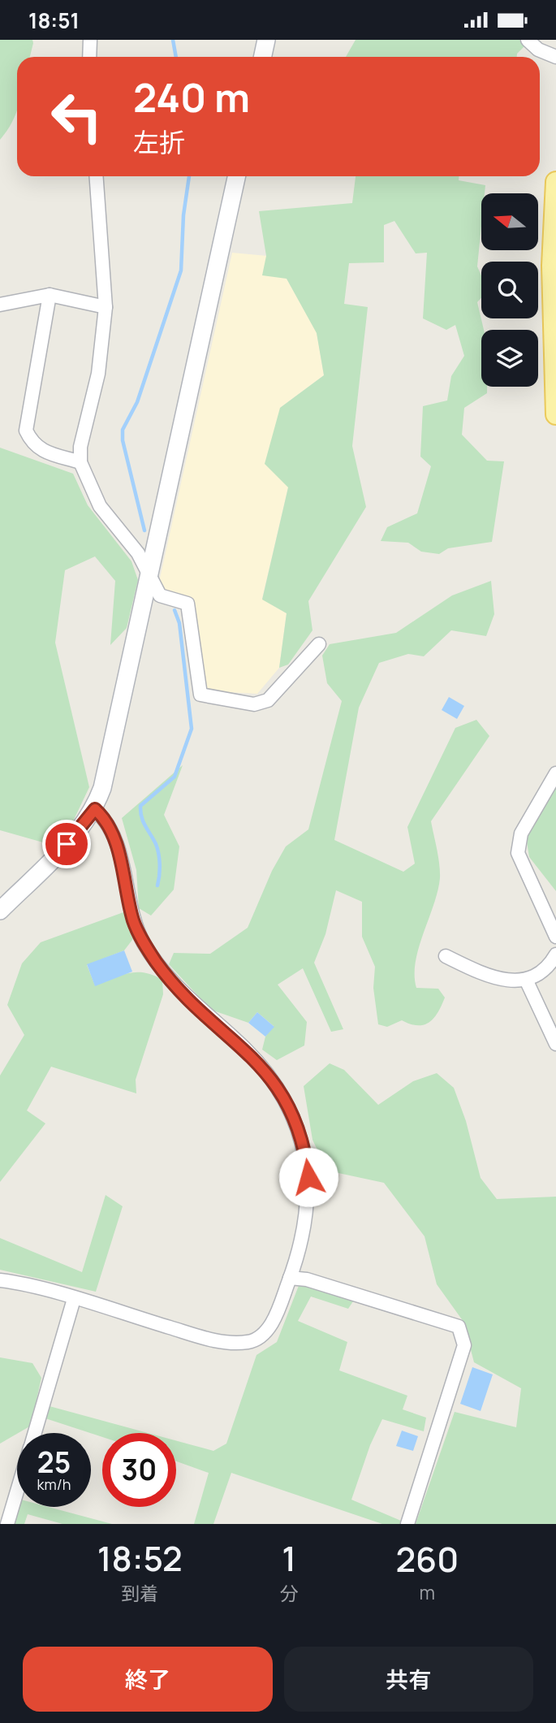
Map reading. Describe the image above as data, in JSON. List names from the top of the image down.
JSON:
{
  "north": "left",
  "page": {
    "status": "18:51",
    "turn": ["240 m", "左折"],
    "speed": "25 km/h",
    "limit": "30",
    "eta": [
      "18:52",
      "到着",
      "1",
      "分",
      "260",
      "m"
    ],
    "buttons": ["終了", "共有"]
  }
}
